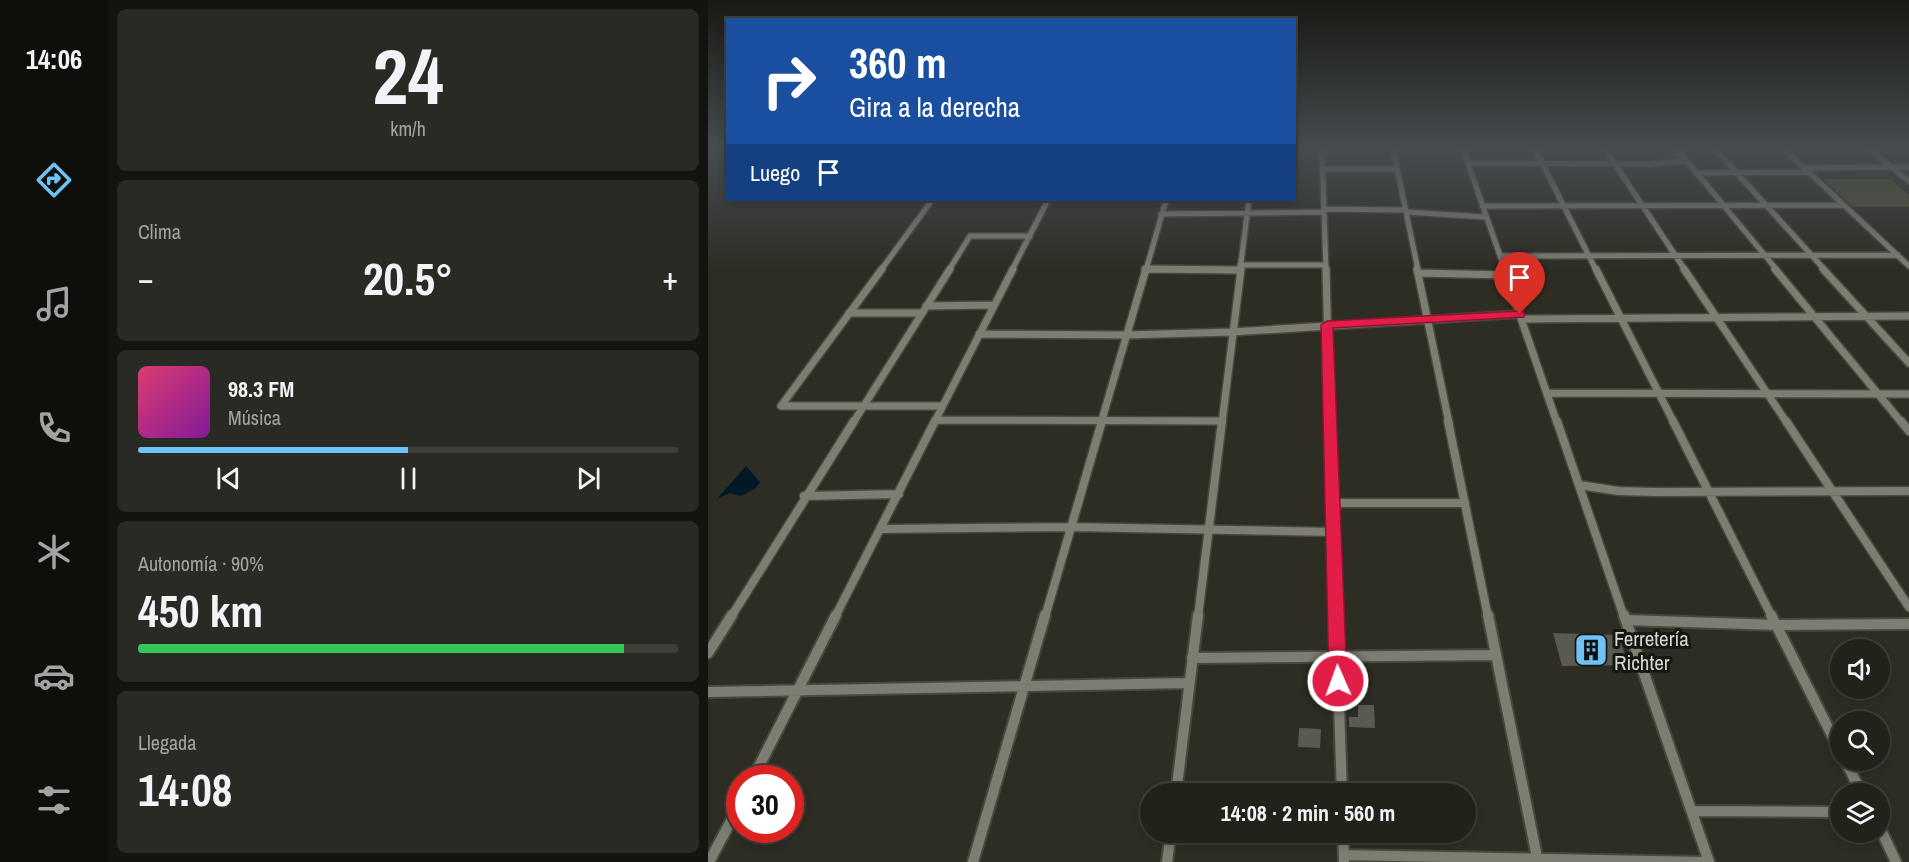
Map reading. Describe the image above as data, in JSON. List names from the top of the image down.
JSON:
{
  "places": {
    "building": ["Ferretería Richter"]
  },
  "page": {
    "tabs": "14:06",
    "tile": [
      ["24", "km/h"],
      "Clima",
      ["Autonomía · 90%", "450 km"],
      ["Llegada", "14:08"]
    ],
    "turn": ["360 m", "Gira a la derecha"],
    "then": "Luego",
    "heat": ["−", "20.5°", "+"],
    "song": ["98.3 FM", "Música"],
    "limit": "30",
    "trip": "14:08 · 2 min · 560 m"
  }
}
